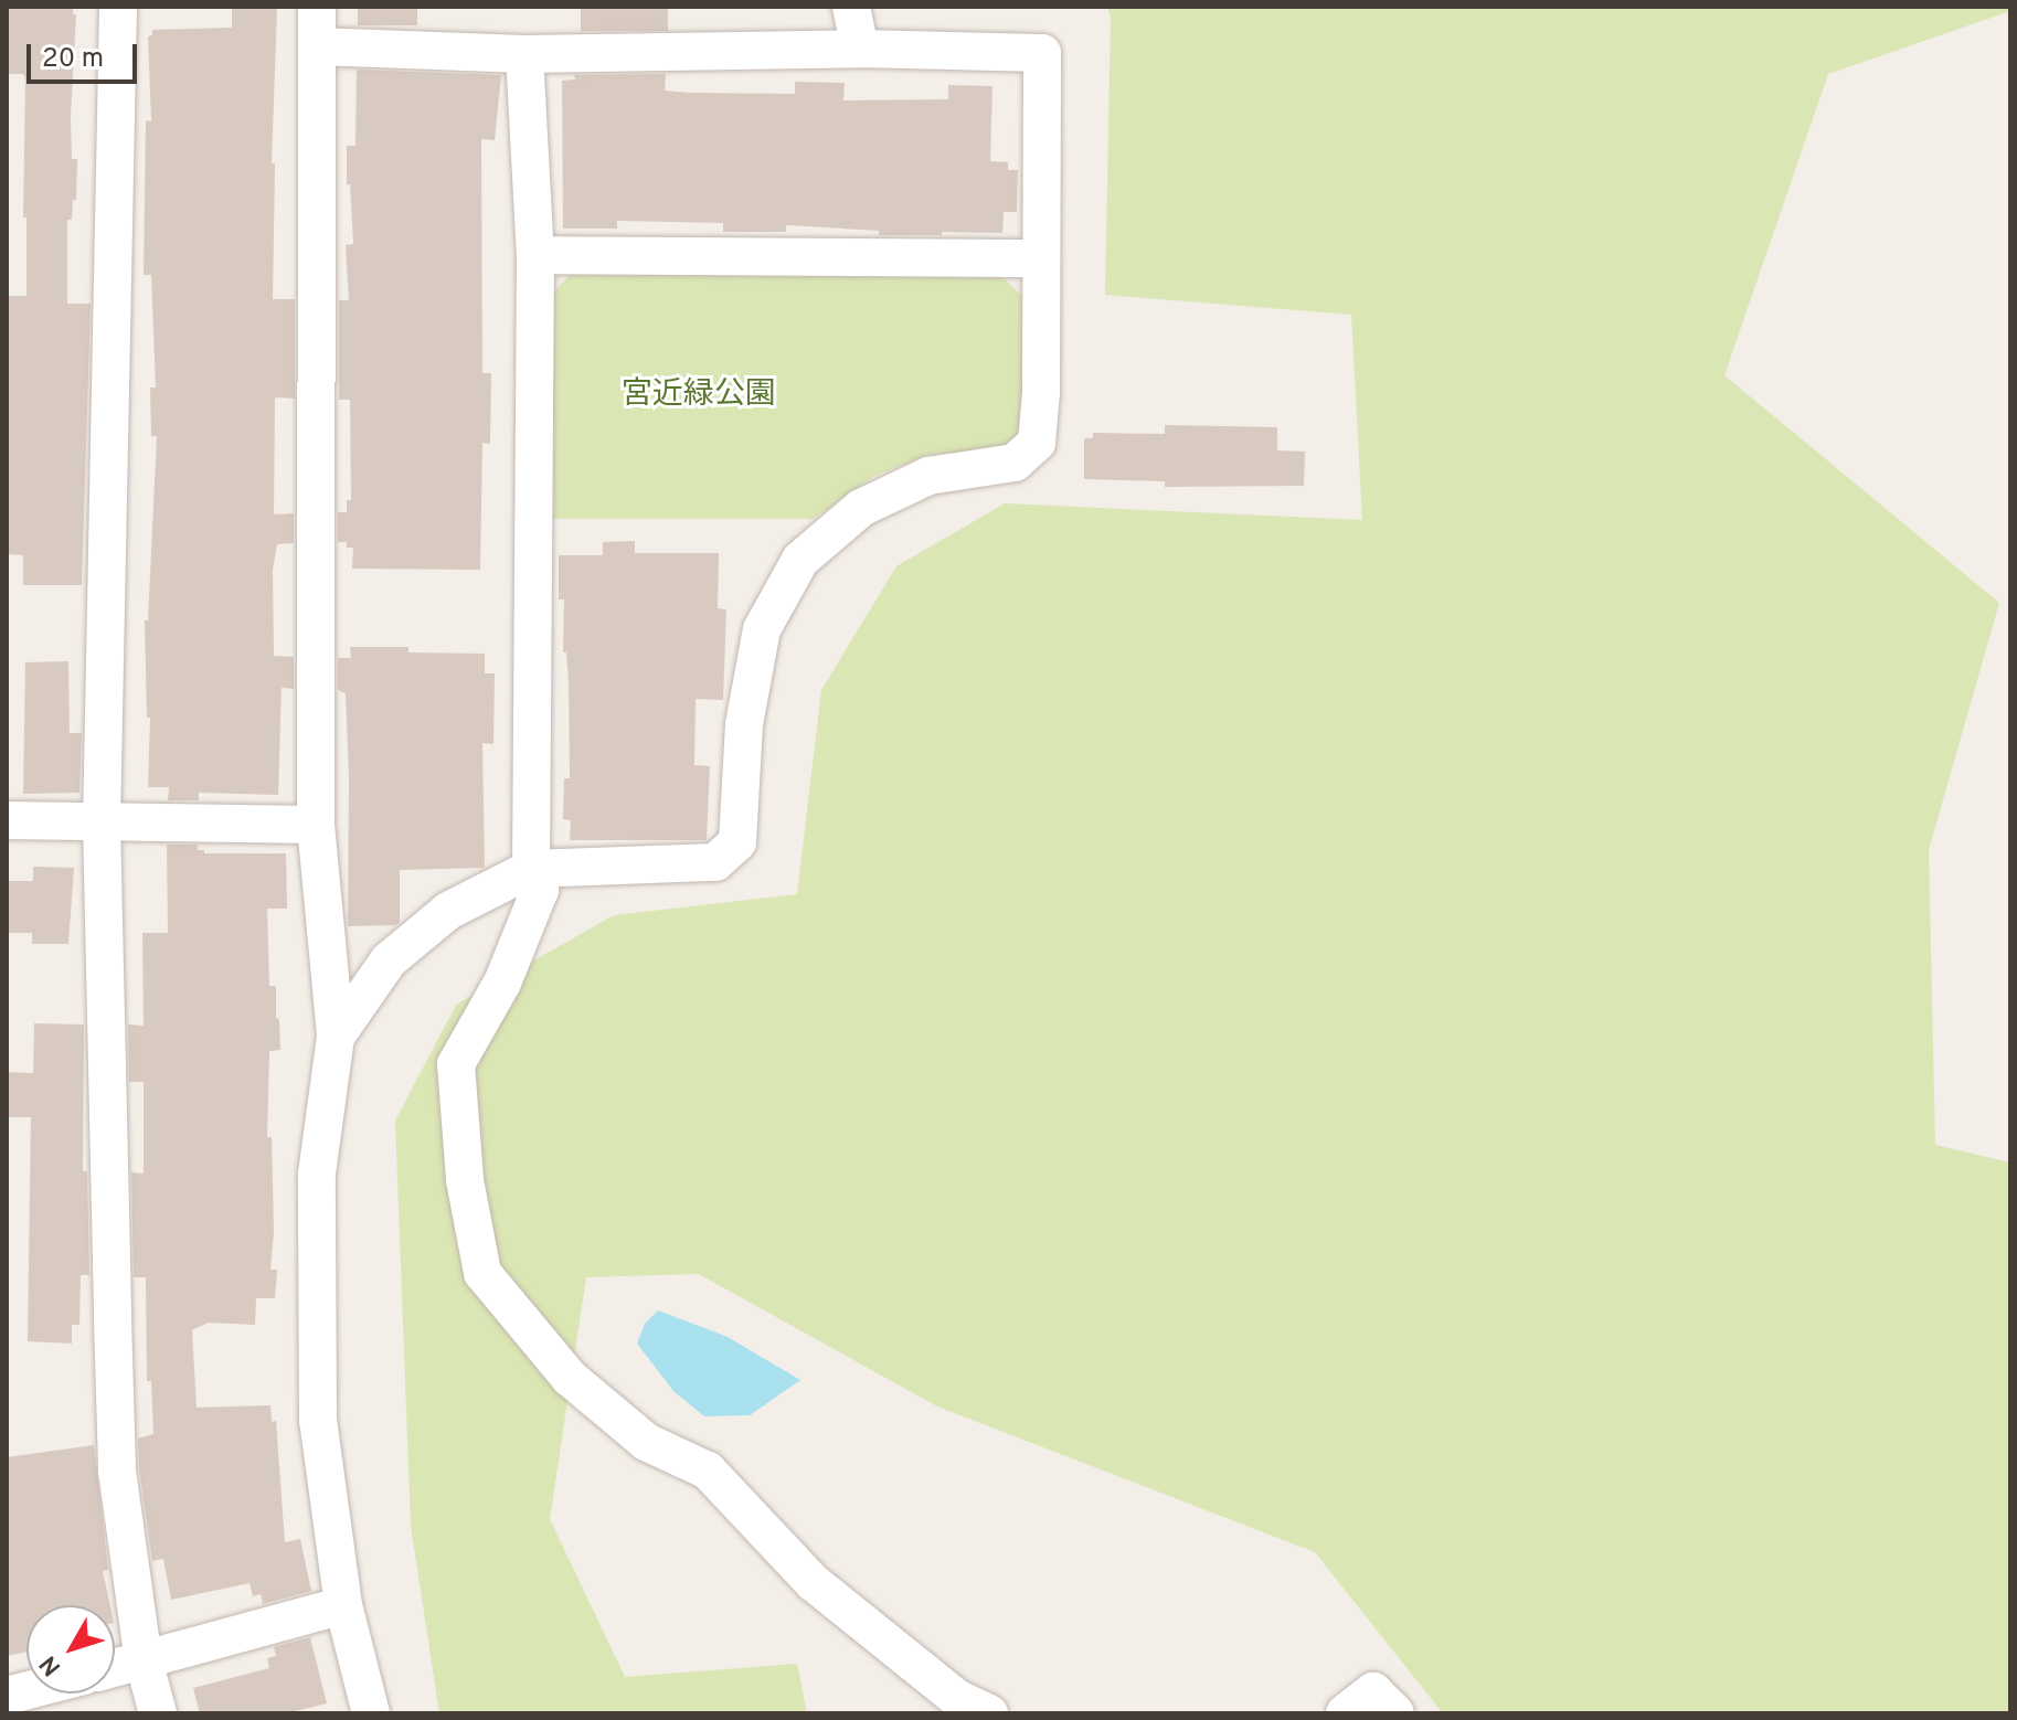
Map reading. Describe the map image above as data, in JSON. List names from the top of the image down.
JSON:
{
  "parks": ["宮近緑公園"],
  "scale_bar": "20 m",
  "north": "bottom left"
}
